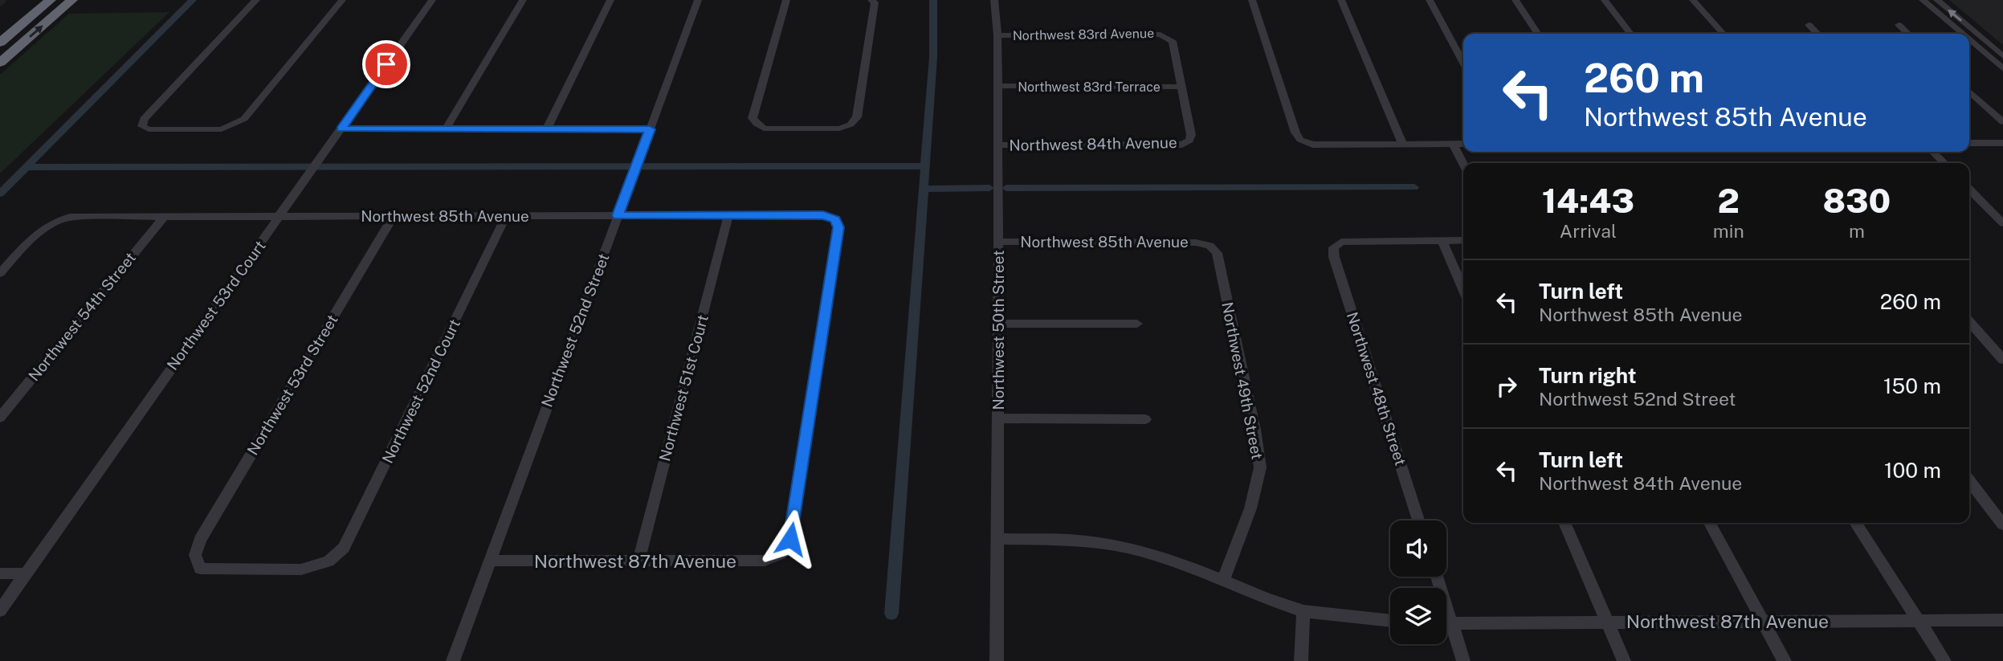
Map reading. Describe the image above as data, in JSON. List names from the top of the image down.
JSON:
{
  "streets": {
    "street": [
      "Northwest 83rd Avenue",
      "Northwest 83rd Terrace",
      "Northwest 84th Avenue",
      "Northwest 85th Avenue",
      "Northwest 53rd Court",
      "Northwest 54th Street",
      "Northwest 52nd Street",
      "Northwest 50th Street",
      "Northwest 49th Street",
      "Northwest 53rd Street",
      "Northwest 51st Court",
      "Northwest 48th Street",
      "Northwest 52nd Court",
      "Northwest 87th Avenue"
    ]
  },
  "crossings": [
    ["Northwest 83rd Avenue", "Northwest 83rd Terrace"],
    ["Northwest 83rd Avenue", "Northwest 84th Avenue"],
    ["Northwest 83rd Avenue", "Northwest 50th Street"],
    ["Northwest 83rd Terrace", "Northwest 84th Avenue"],
    ["Northwest 83rd Terrace", "Northwest 50th Street"],
    ["Northwest 84th Avenue", "Northwest 50th Street"],
    ["Northwest 85th Avenue", "Northwest 53rd Court"],
    ["Northwest 85th Avenue", "Northwest 54th Street"],
    ["Northwest 85th Avenue", "Northwest 52nd Street"],
    ["Northwest 85th Avenue", "Northwest 50th Street"],
    ["Northwest 85th Avenue", "Northwest 49th Street"],
    ["Northwest 85th Avenue", "Northwest 53rd Street"],
    ["Northwest 85th Avenue", "Northwest 51st Court"],
    ["Northwest 85th Avenue", "Northwest 52nd Court"],
    ["Northwest 85th Avenue", "Northwest 87th Avenue"],
    ["Northwest 52nd Street", "Northwest 87th Avenue"],
    ["Northwest 53rd Street", "Northwest 52nd Court"],
    ["Northwest 51st Court", "Northwest 87th Avenue"]
  ],
  "page": {
    "turn": ["260 m", "Northwest 85th Avenue"],
    "eta": [
      "14:43",
      "Arrival",
      "2",
      "min",
      "830",
      "m"
    ],
    "list": [
      {
        "name": "Turn left",
        "note": "Northwest 85th Avenue",
        "value": "260 m"
      },
      {
        "name": "Turn right",
        "note": "Northwest 52nd Street",
        "value": "150 m"
      },
      {
        "name": "Turn left",
        "note": "Northwest 84th Avenue",
        "value": "100 m"
      }
    ]
  }
}
